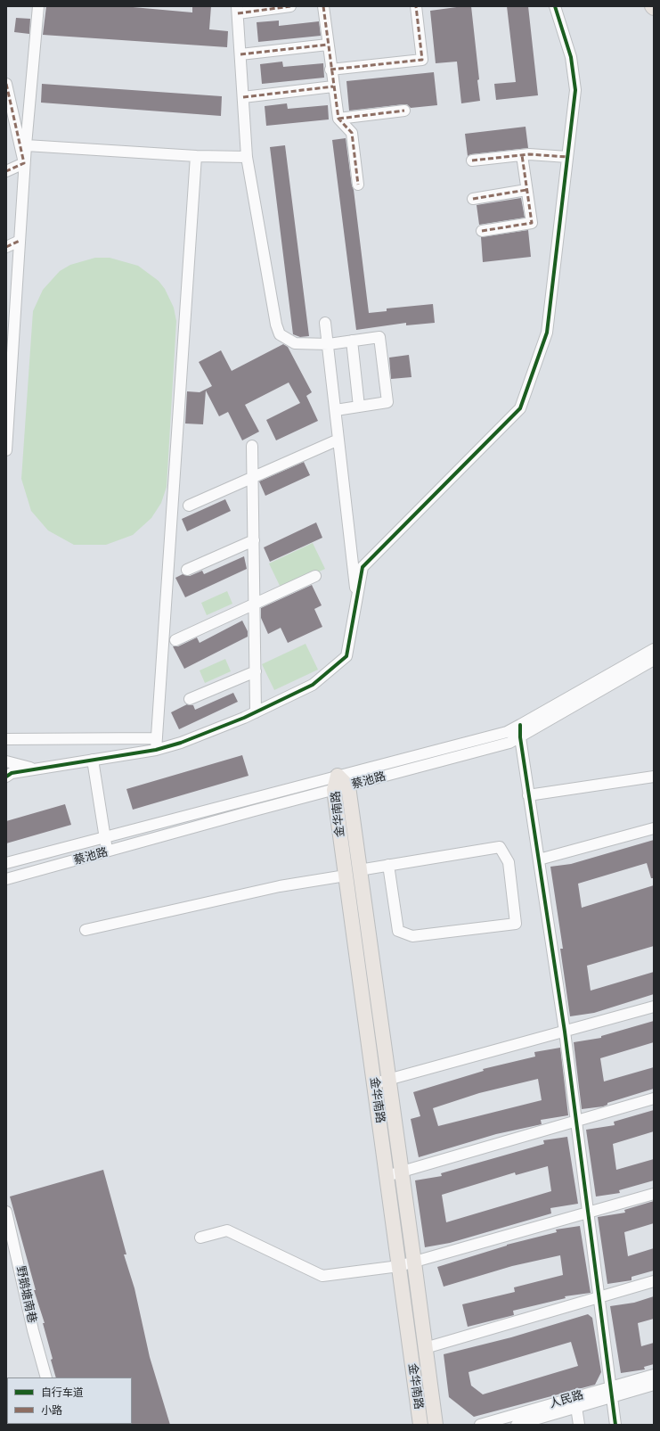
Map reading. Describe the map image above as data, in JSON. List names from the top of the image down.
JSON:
{
  "streets": {
    "main road": ["金华南路"],
    "street": ["蔡池路", "野鹅塘南巷", "人民路"]
  },
  "crossings": [
    ["蔡池路", "金华南路"]
  ],
  "legend": ["自行车道", "小路"]
}
